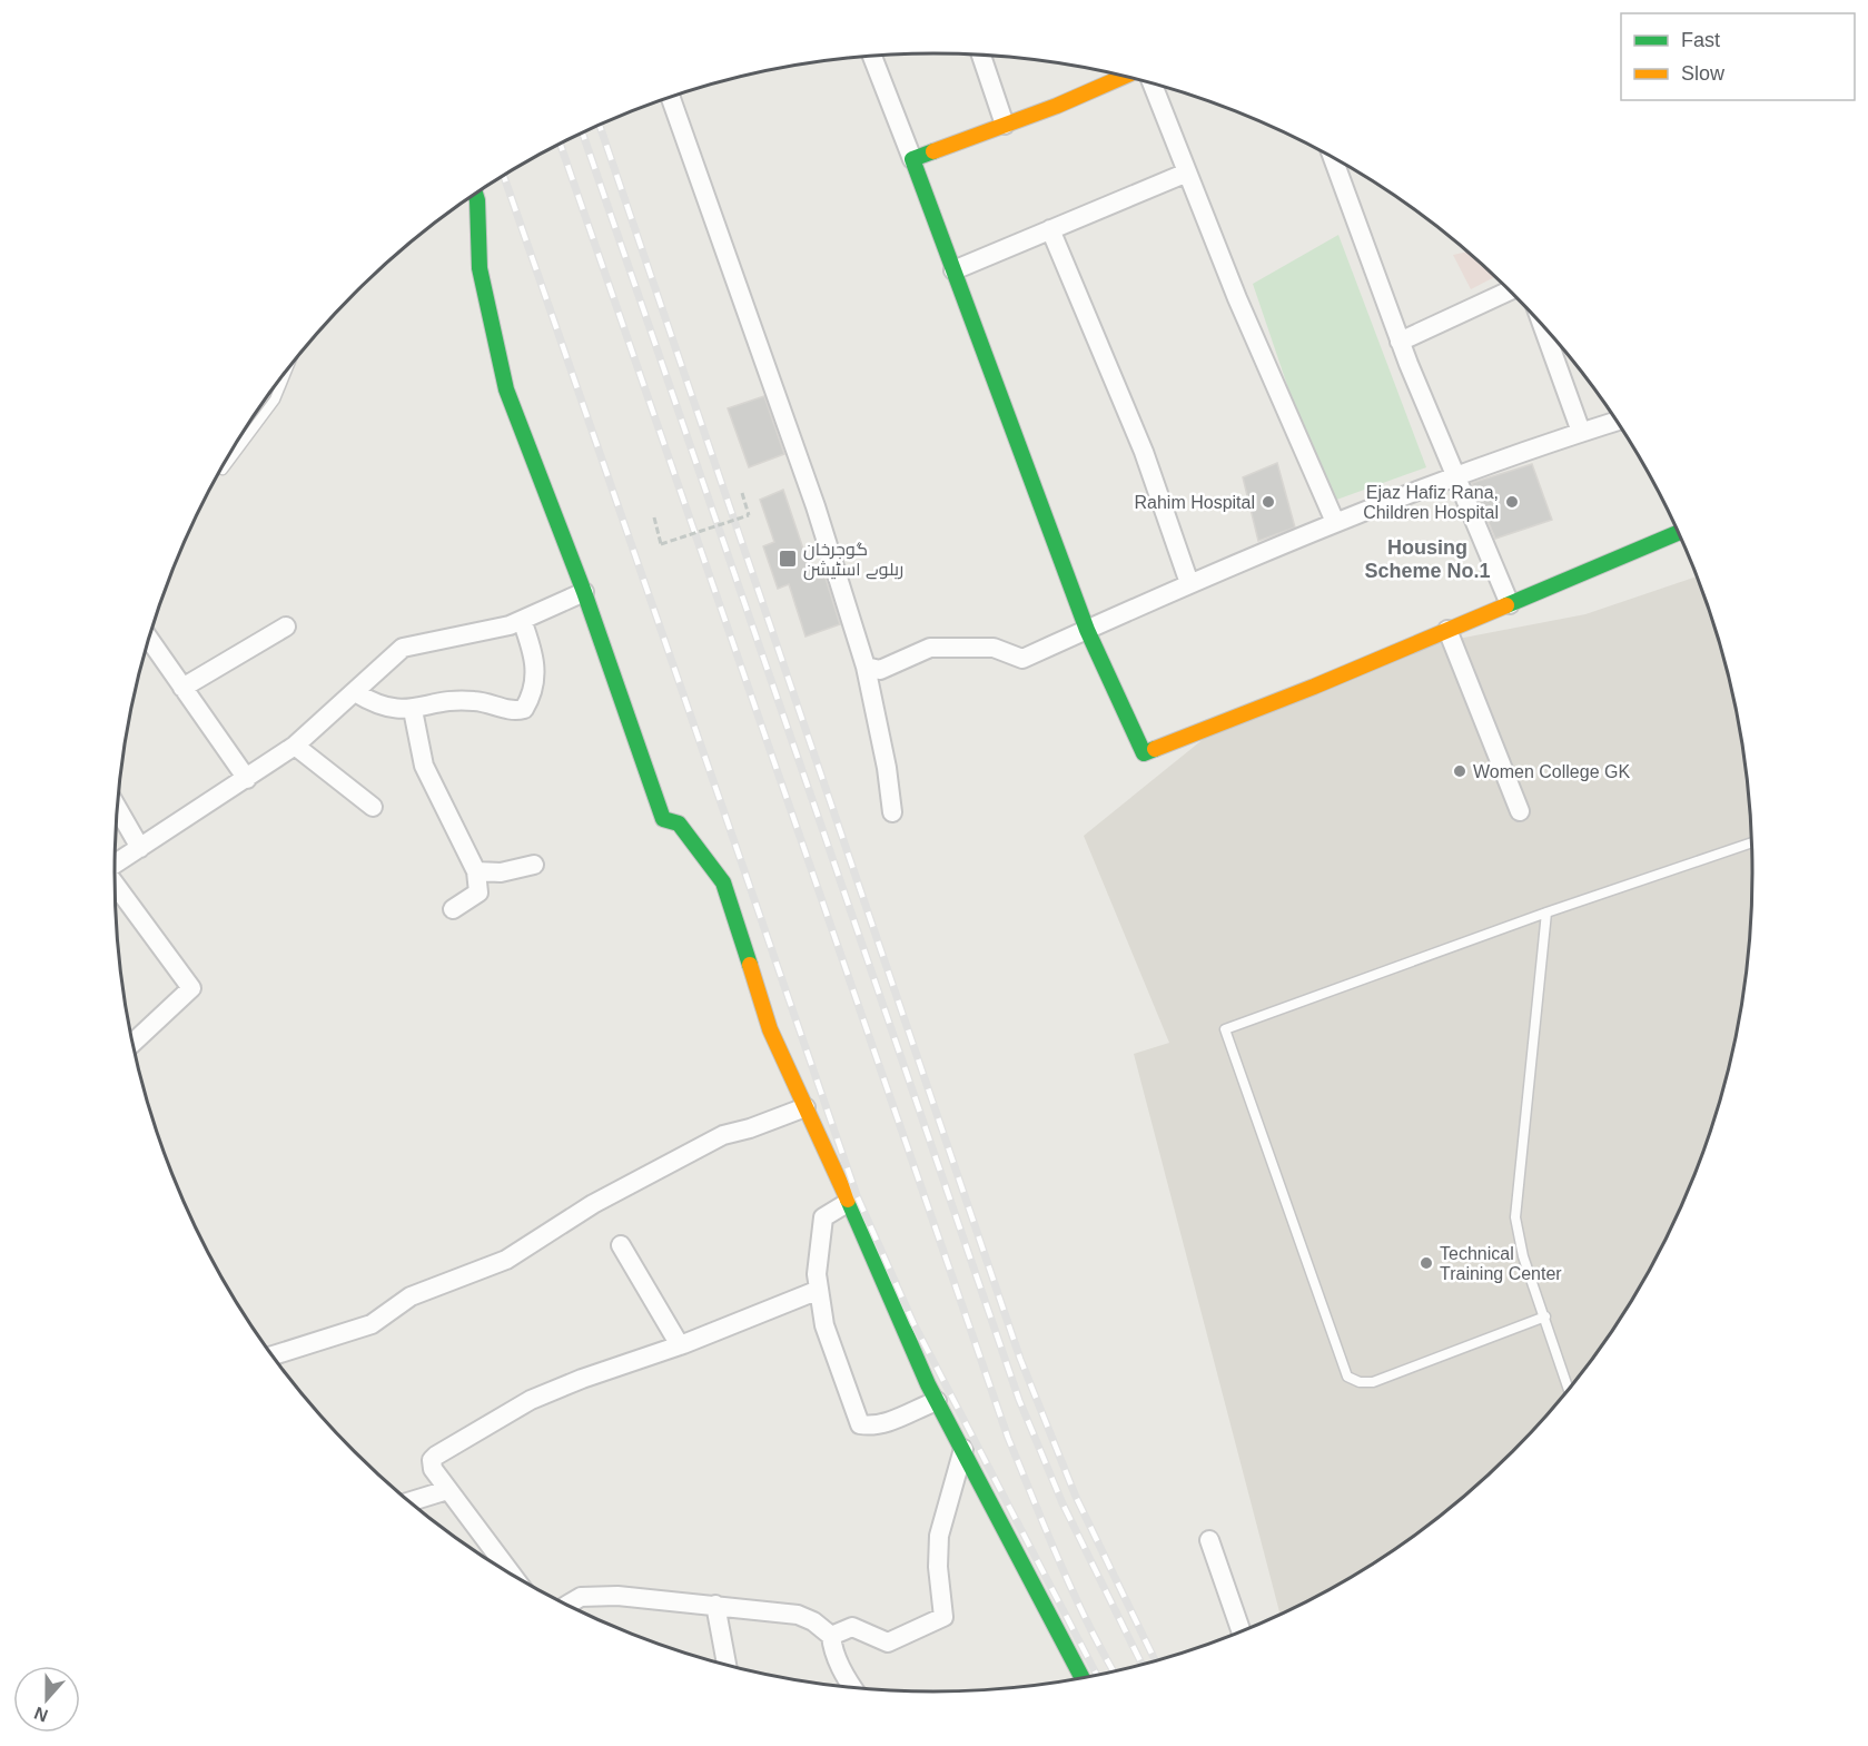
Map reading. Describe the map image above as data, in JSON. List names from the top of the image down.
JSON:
{
  "districts": ["Housing Scheme No.1"],
  "places": {
    "other": [
      "Rahim Hospital",
      "Ejaz Hafiz Rana, Children Hospital",
      "Women College GK",
      "Technical Training Center"
    ],
    "transit": ["گوجرخان ریلوے اسٹیشن"]
  },
  "legend": ["Fast", "Slow"],
  "north": "bottom"
}
